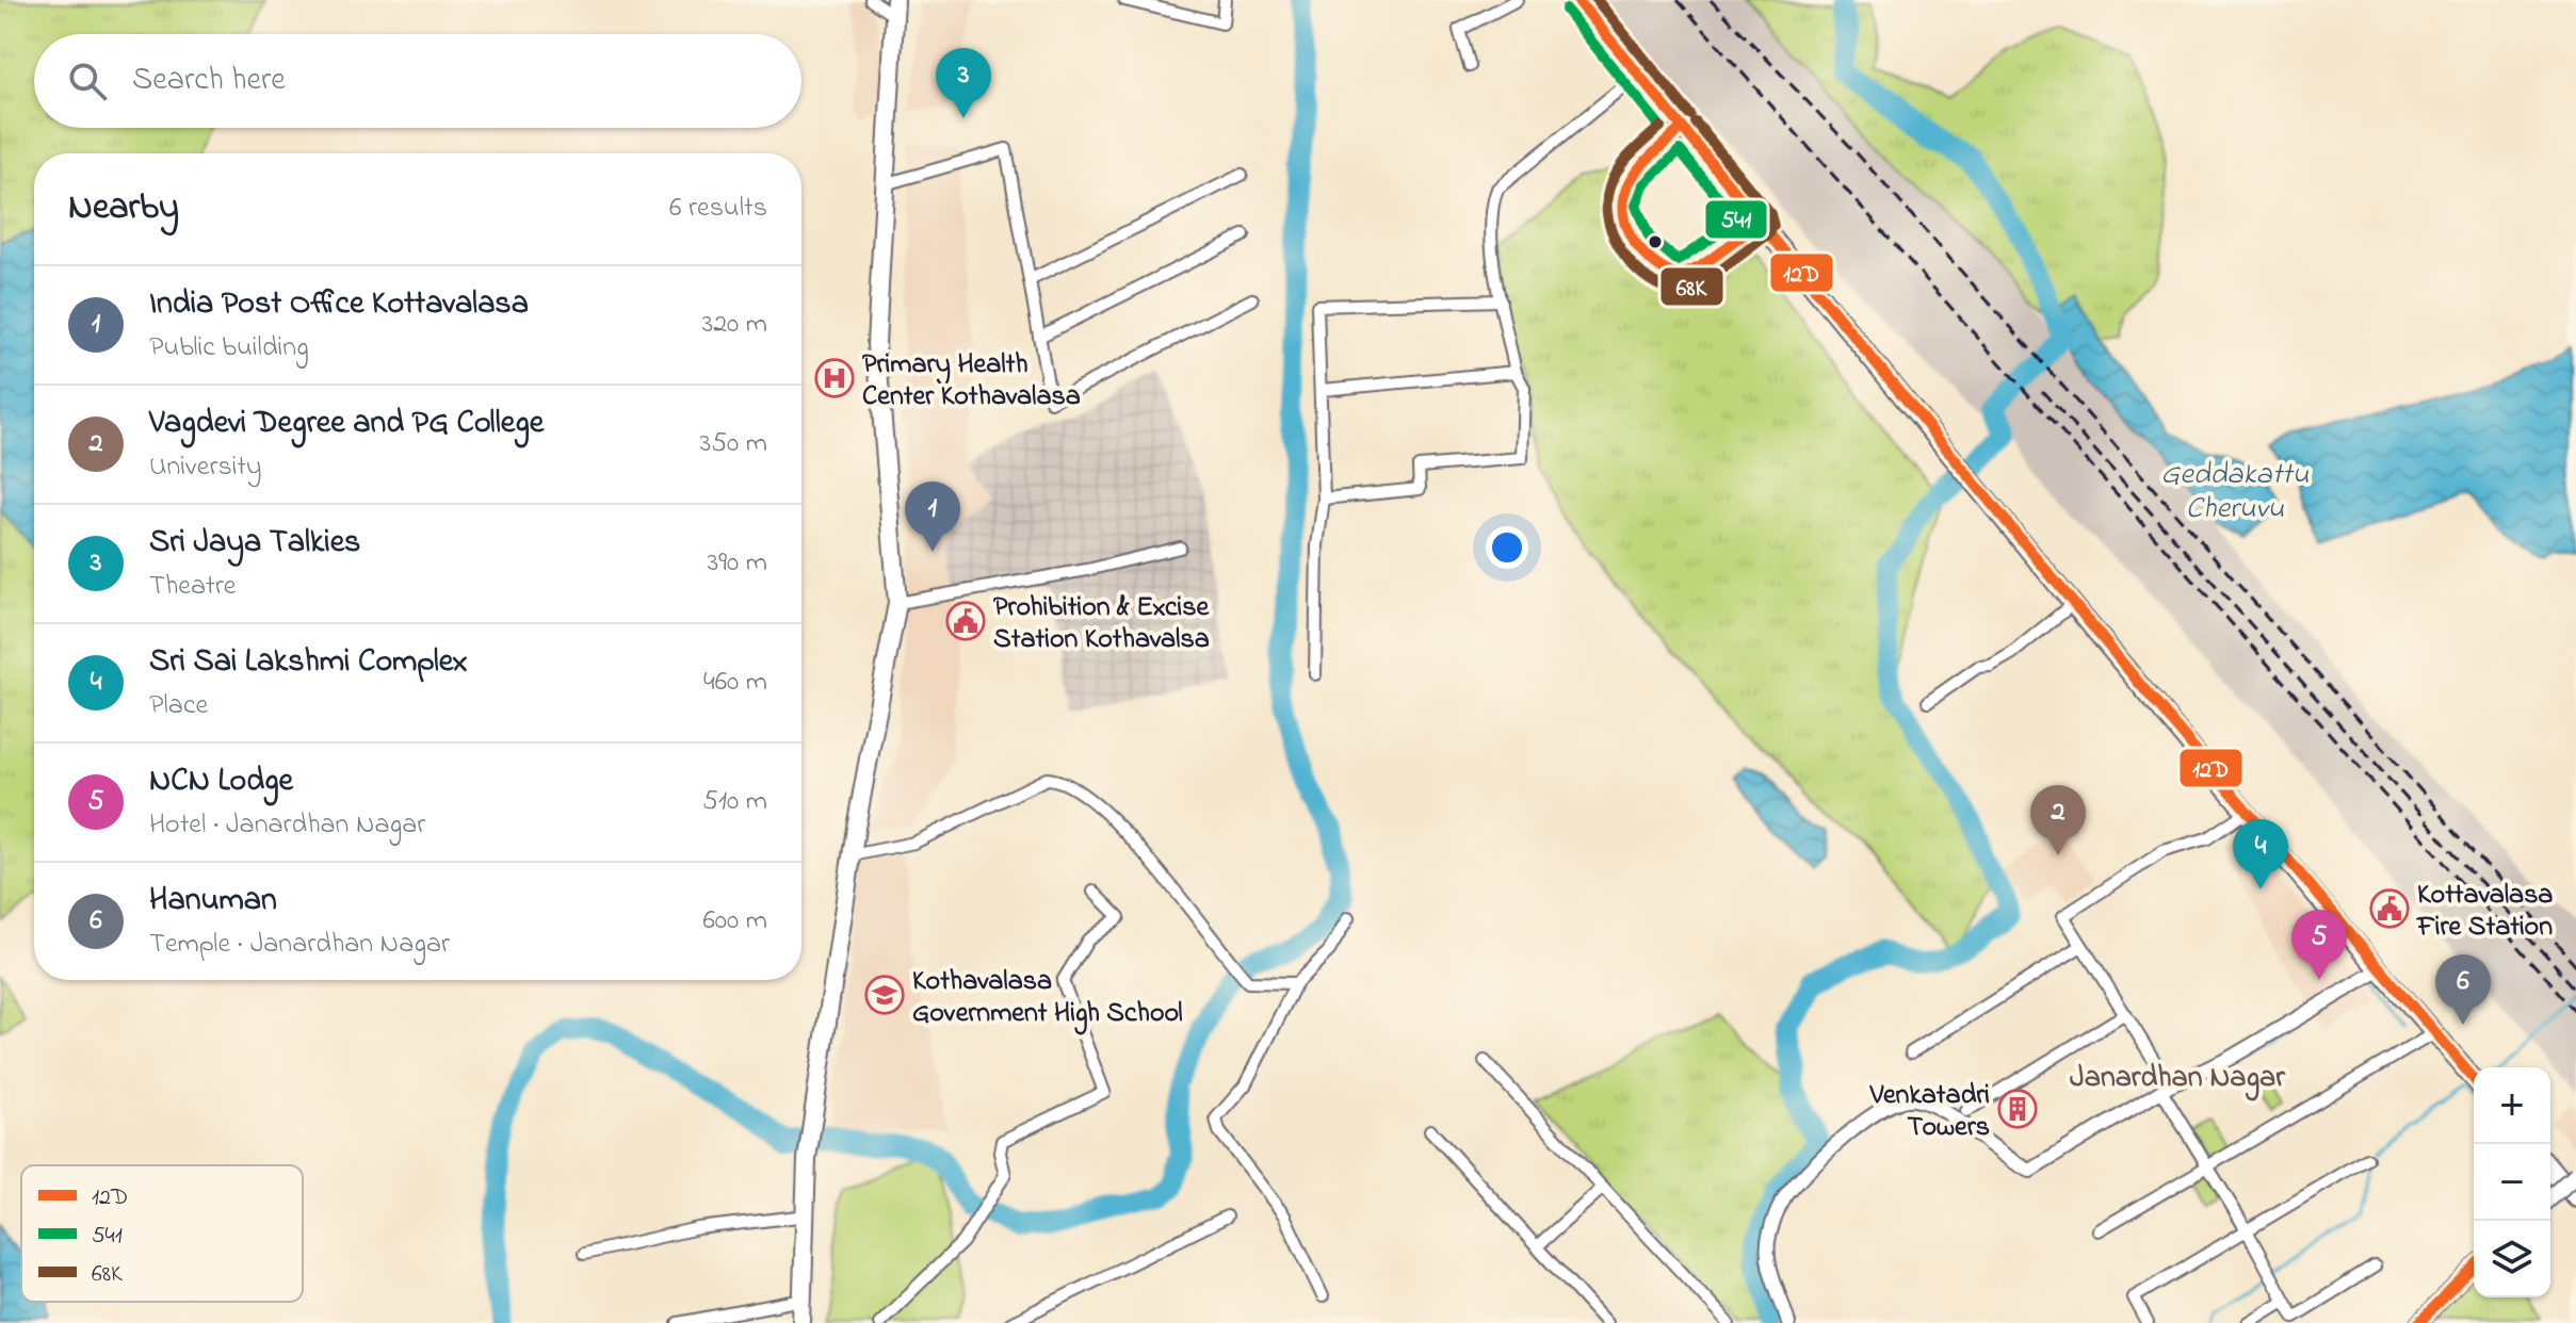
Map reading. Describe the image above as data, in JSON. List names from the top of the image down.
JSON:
{
  "districts": ["Janardhan Nagar"],
  "water": ["Geddakattu Cheruvu"],
  "places": {
    "hospital": ["Primary Health Center Kothavalasa"],
    "public building": ["Prohibition & Excise Station Kothavalsa", "Kottavalasa Fire Station"],
    "school or university": ["Kothavalasa Government High School"],
    "building": ["Venkatadri Towers"]
  },
  "lines": ["transit line 12D", "transit line 68K", "transit line 541"],
  "legend": ["12D", "541", "68K"],
  "page": {
    "search": "Search here",
    "pins": [
      "3",
      "1",
      "2",
      "4",
      "5",
      "6"
    ],
    "heading": ["Nearby", "6 results"],
    "list": [
      {
        "mark": "1",
        "name": "India Post Office Kottavalasa",
        "note": "Public building",
        "value": "320 m"
      },
      {
        "mark": "2",
        "name": "Vagdevi Degree and PG College",
        "note": "University",
        "value": "350 m"
      },
      {
        "mark": "3",
        "name": "Sri Jaya Talkies",
        "note": "Theatre",
        "value": "390 m"
      },
      {
        "mark": "4",
        "name": "Sri Sai Lakshmi Complex",
        "note": "Place",
        "value": "460 m"
      },
      {
        "mark": "5",
        "name": "NCN Lodge",
        "note": "Hotel · Janardhan Nagar",
        "value": "510 m"
      },
      {
        "mark": "6",
        "name": "Hanuman",
        "note": "Temple · Janardhan Nagar",
        "value": "600 m"
      }
    ],
    "map_buttons": ["+", "−"]
  }
}
